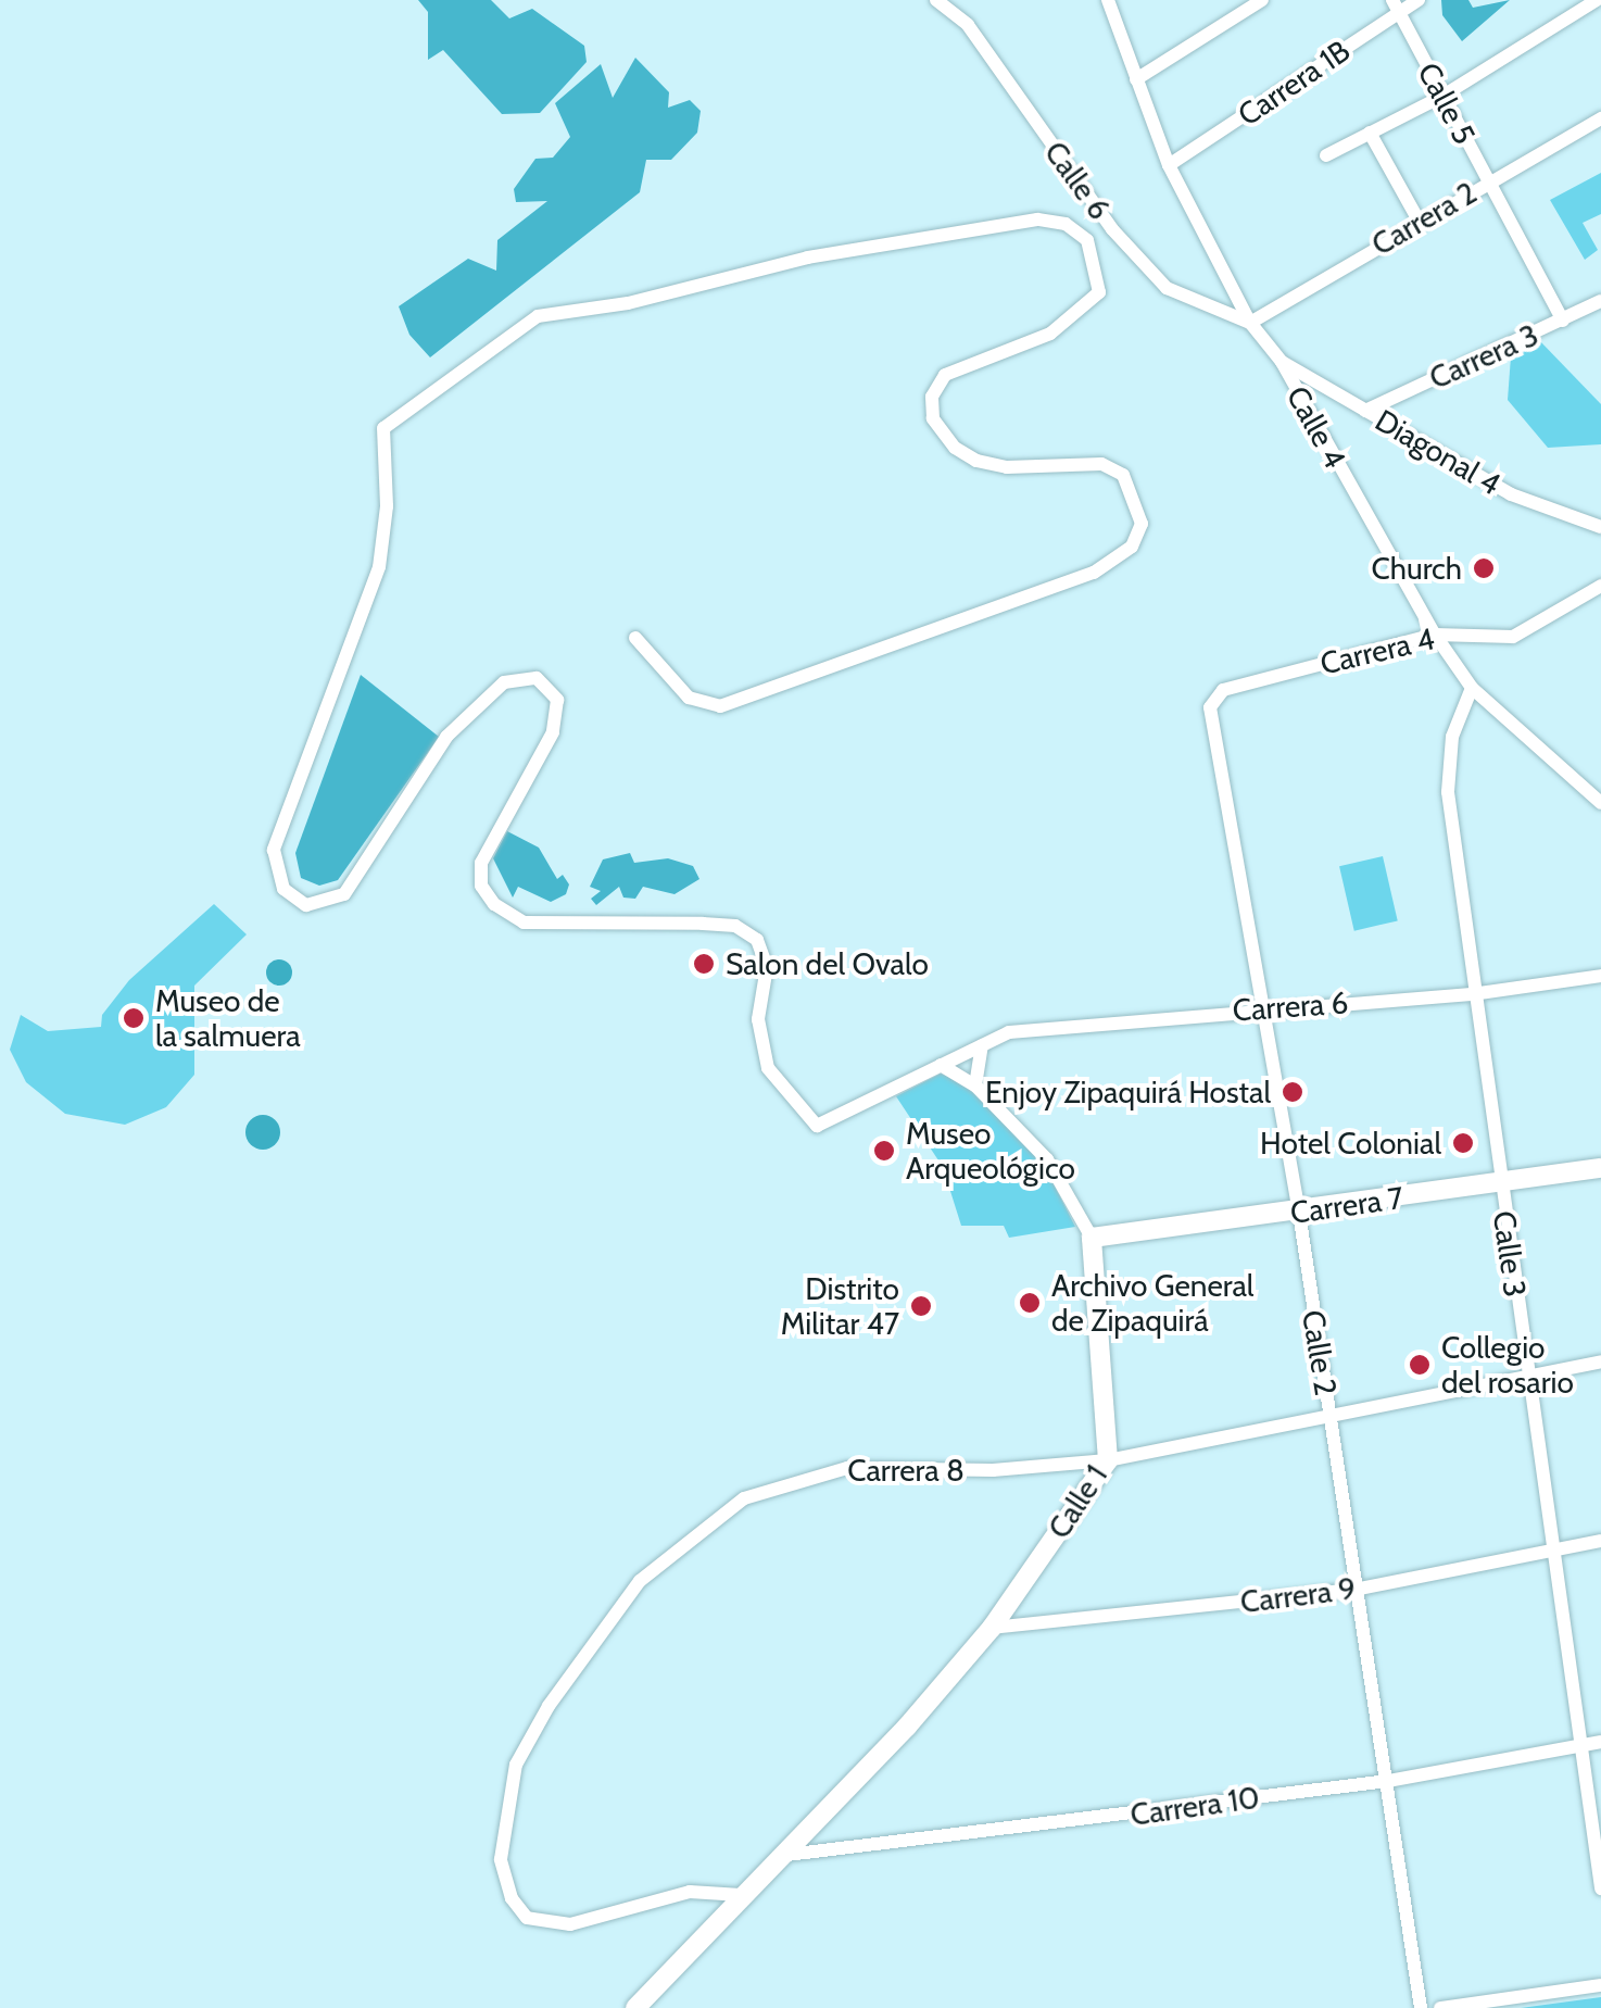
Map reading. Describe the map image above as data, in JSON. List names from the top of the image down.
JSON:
{
  "streets": {
    "street": [
      "Carrera 1B",
      "Calle 5",
      "Calle 6",
      "Carrera 2",
      "Carrera 3",
      "Calle 4",
      "Diagonal 4",
      "Carrera 4",
      "Carrera 6",
      "Carrera 7",
      "Calle 3",
      "Calle 2",
      "Carrera 8",
      "Calle 1",
      "Carrera 9",
      "Carrera 10"
    ]
  },
  "crossings": [
    ["Carrera 1B", "Calle 5"],
    ["Carrera 1B", "Calle 4"],
    ["Calle 5", "Carrera 2"],
    ["Calle 5", "Carrera 3"],
    ["Calle 6", "Carrera 2"],
    ["Calle 6", "Calle 4"],
    ["Carrera 2", "Calle 4"],
    ["Carrera 3", "Diagonal 4"],
    ["Calle 4", "Diagonal 4"],
    ["Calle 4", "Carrera 4"],
    ["Calle 4", "Calle 3"],
    ["Carrera 4", "Calle 2"],
    ["Carrera 6", "Calle 3"],
    ["Carrera 6", "Calle 2"],
    ["Carrera 6", "Calle 1"],
    ["Carrera 7", "Calle 3"],
    ["Carrera 7", "Calle 2"],
    ["Carrera 7", "Calle 1"],
    ["Calle 3", "Carrera 8"],
    ["Calle 3", "Carrera 9"],
    ["Calle 3", "Carrera 10"],
    ["Calle 2", "Carrera 8"],
    ["Calle 2", "Carrera 9"],
    ["Calle 2", "Carrera 10"],
    ["Carrera 8", "Calle 1"],
    ["Calle 1", "Carrera 9"],
    ["Calle 1", "Carrera 10"]
  ],
  "places": [
    "Church",
    "Salon del Ovalo",
    "Museo de la salmuera",
    "Enjoy Zipaquirá Hostal",
    "Hotel Colonial",
    "Museo Arqueológico",
    "Archivo General de Zipaquirá",
    "Distrito Militar 47",
    "Collegio del rosario"
  ]
}
